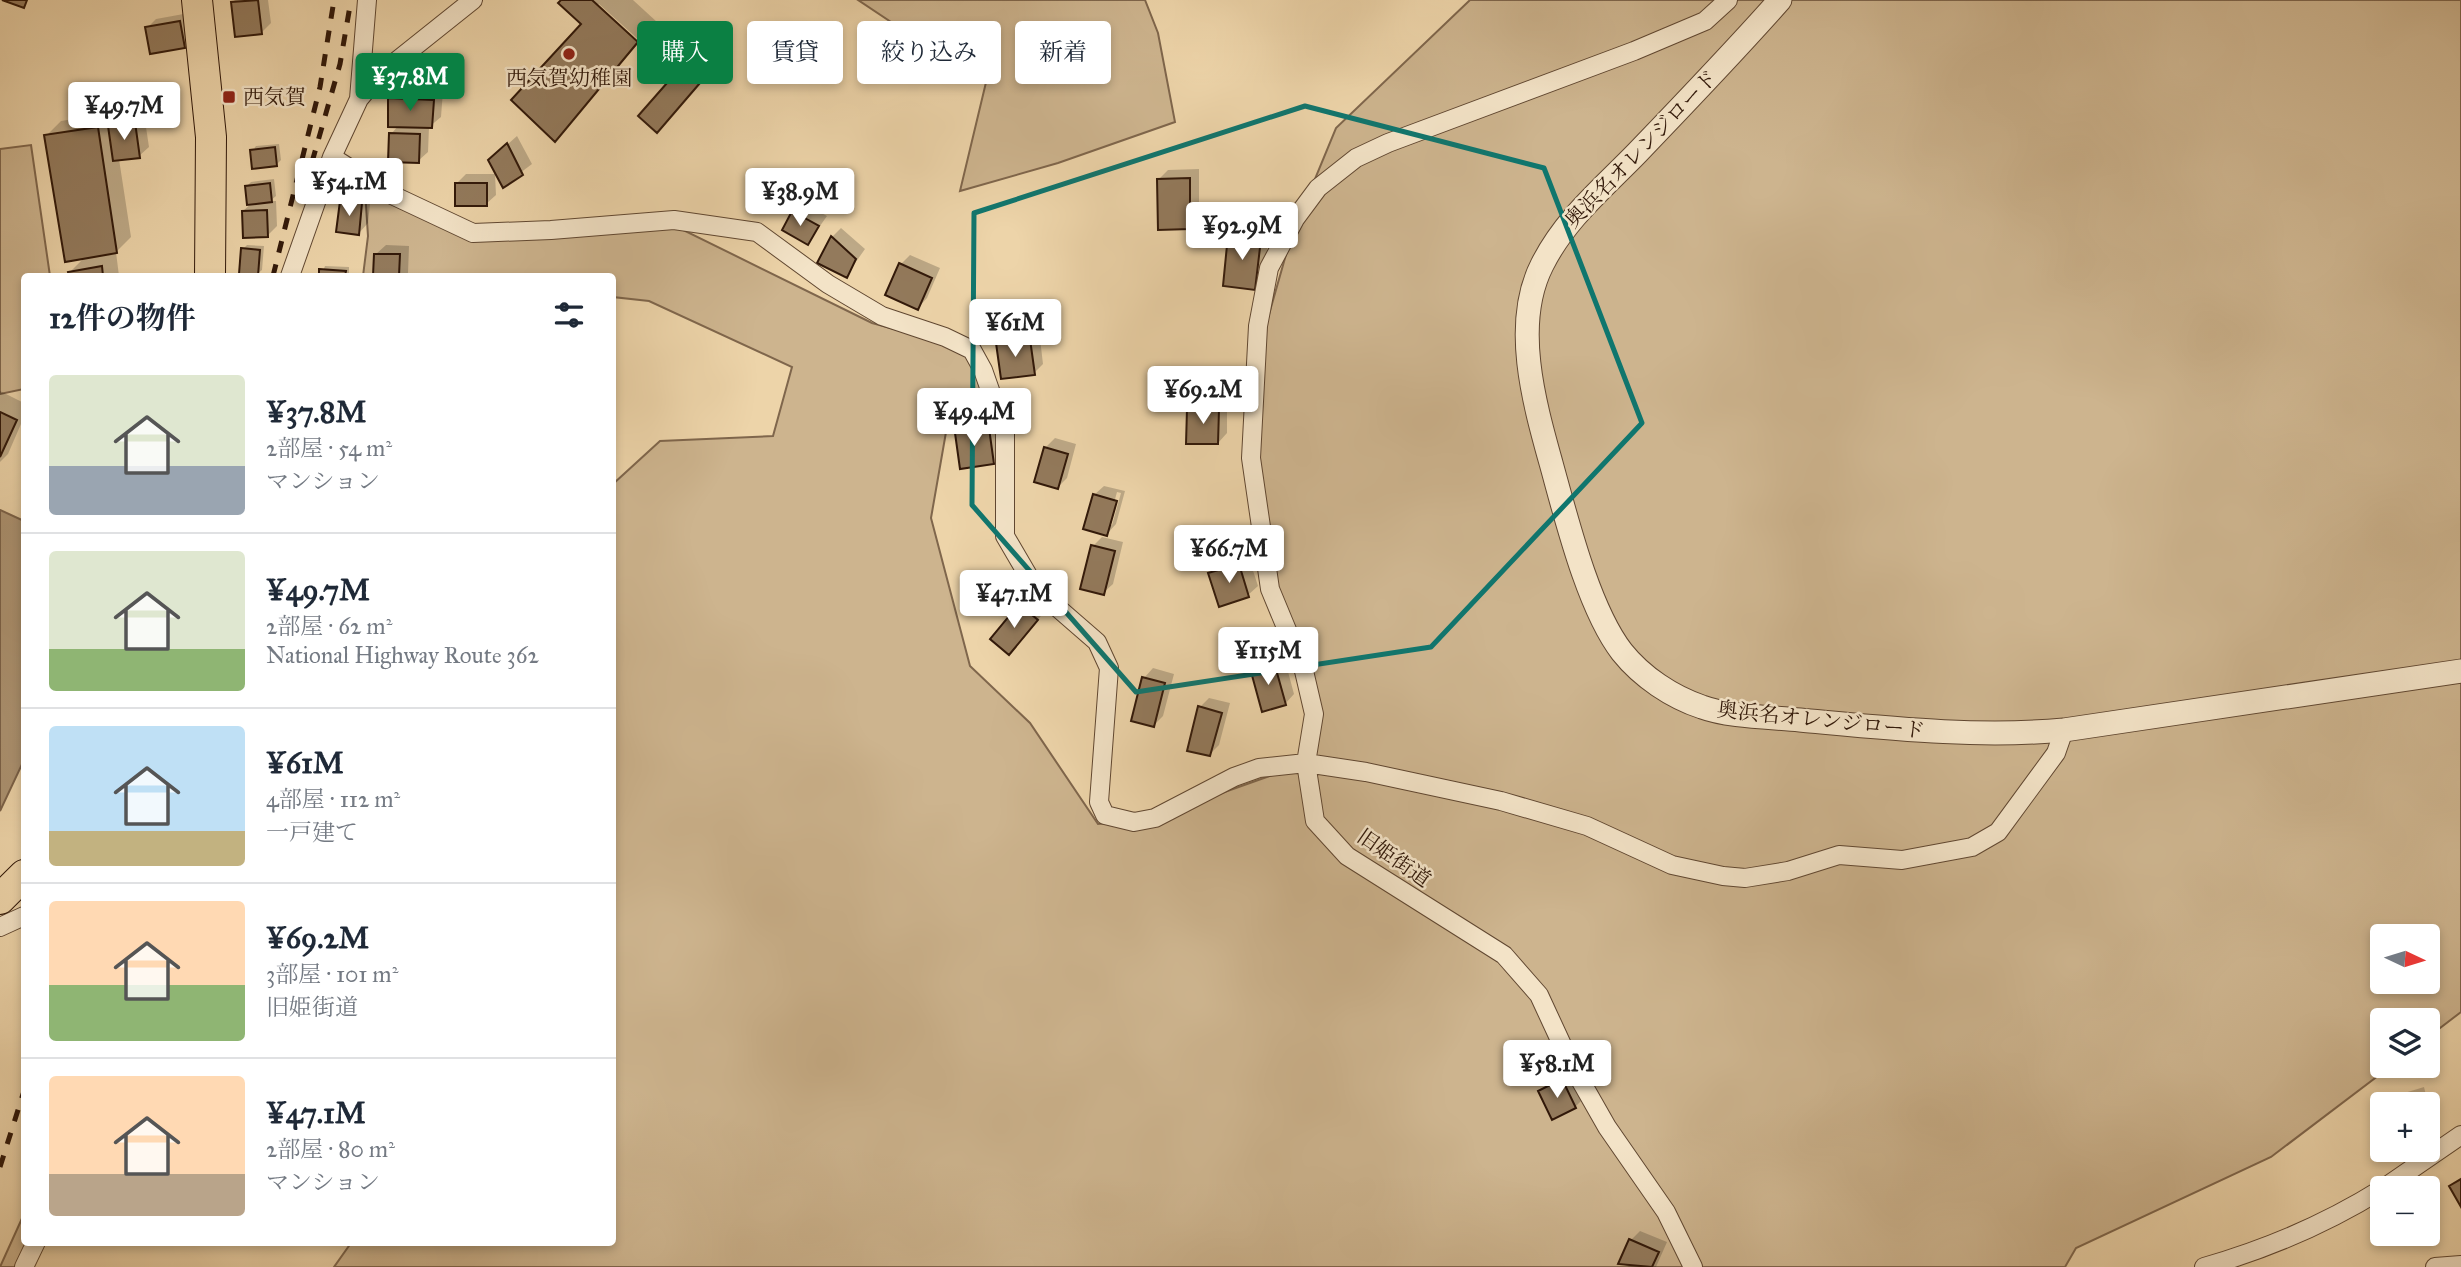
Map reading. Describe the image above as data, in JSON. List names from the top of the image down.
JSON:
{
  "streets": {
    "street": ["奥浜名オレンジロード", "旧姫街道"]
  },
  "places": {
    "other": ["西気賀幼稚園"],
    "transit": ["西気賀"]
  },
  "north": "right",
  "page": {
    "chip": [
      "購入",
      "賃貸",
      "絞り込み",
      "新着"
    ],
    "price": [
      "¥37.8M",
      "¥49.7M",
      "¥54.1M",
      "¥38.9M",
      "¥92.9M",
      "¥61M",
      "¥69.2M",
      "¥49.4M",
      "¥66.7M",
      "¥47.1M",
      "¥115M",
      "¥58.1M"
    ],
    "heading": "12件の物件",
    "list": [
      {
        "name": "¥37.8M",
        "note": "2部屋 · 54 m² · マンション"
      },
      {
        "name": "¥49.7M",
        "note": "2部屋 · 62 m² · National Highway Route 362"
      },
      {
        "name": "¥61M",
        "note": "4部屋 · 112 m² · 一戸建て"
      },
      {
        "name": "¥69.2M",
        "note": "3部屋 · 101 m² · 旧姫街道"
      },
      {
        "name": "¥47.1M",
        "note": "2部屋 · 80 m² · マンション"
      }
    ],
    "map_buttons": ["+", "−"]
  }
}
